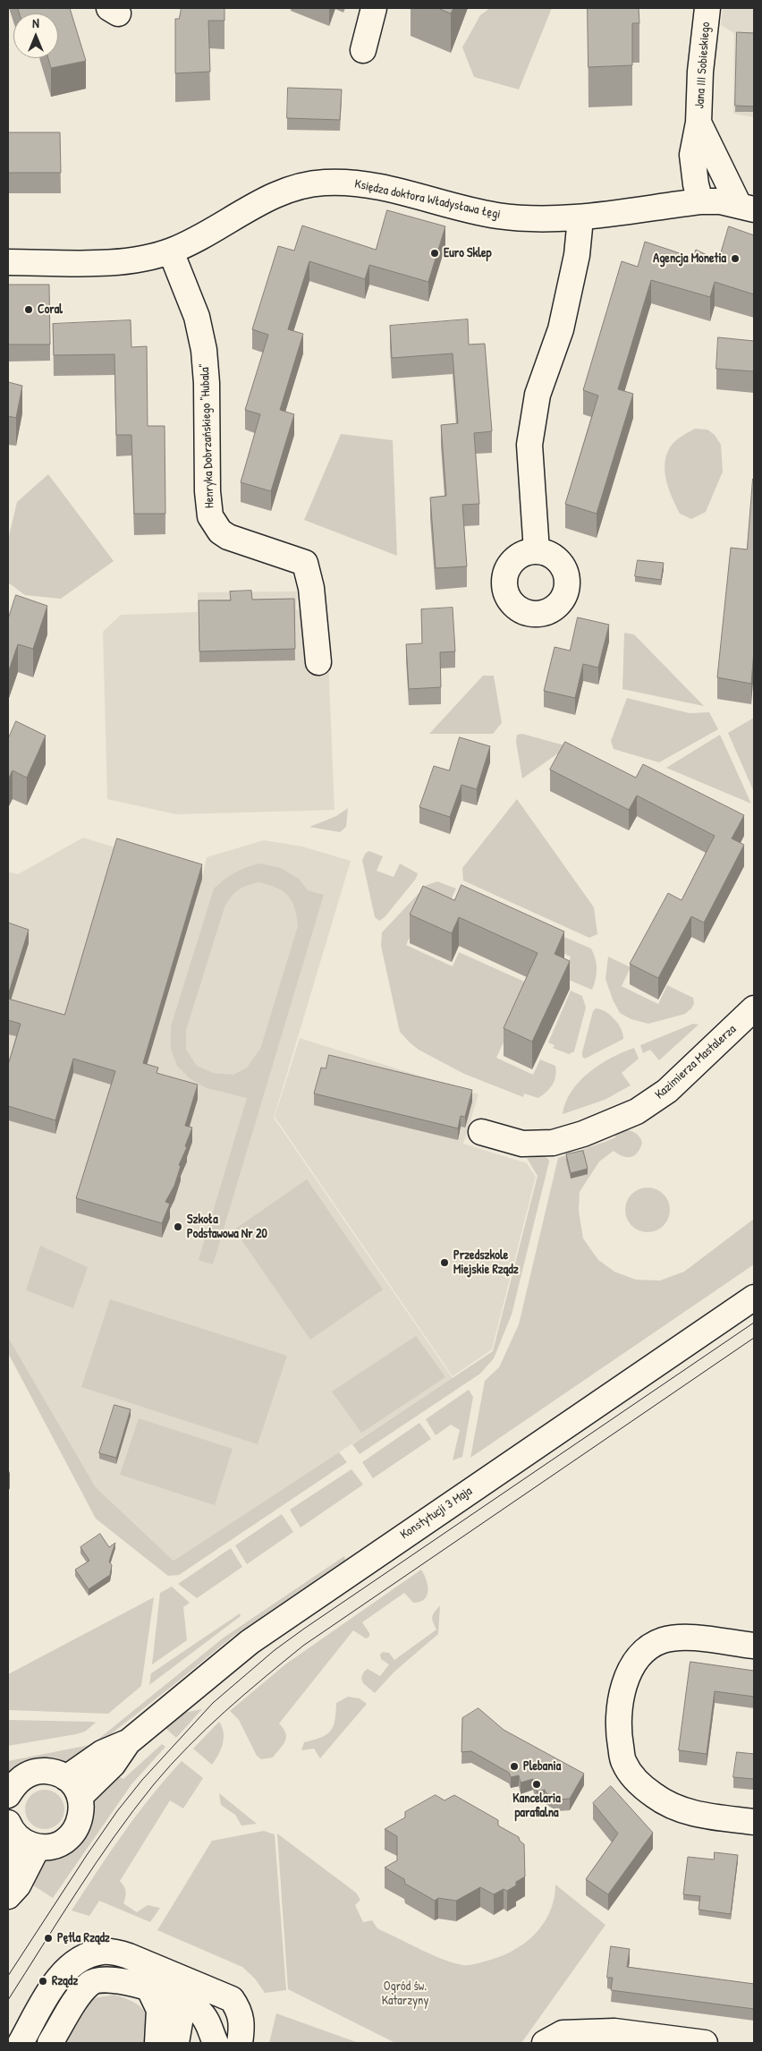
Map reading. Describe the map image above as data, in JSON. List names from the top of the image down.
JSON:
{
  "streets": {
    "street": [
      "Jana III Sobieskiego",
      "Księdza doktora Władysława Łęgi",
      "Henryka Dobrzańskiego \"Hubala\"",
      "Kazimierza Mastalerza",
      "Konstytucji 3 Maja"
    ]
  },
  "crossings": [
    ["Jana III Sobieskiego", "Księdza doktora Władysława Łęgi"],
    ["Księdza doktora Władysława Łęgi", "Henryka Dobrzańskiego \"Hubala\""]
  ],
  "parks": ["Ogród św. Katarzyny"],
  "places": [
    "Euro Sklep",
    "Agencja Monetia",
    "Coral",
    "Szkoła Podstawowa Nr 20",
    "Przedszkole Miejskie Rządz",
    "Plebania",
    "Kancelaria parafialna",
    "Pętla Rządz",
    "Rządz"
  ],
  "north": "top"
}
